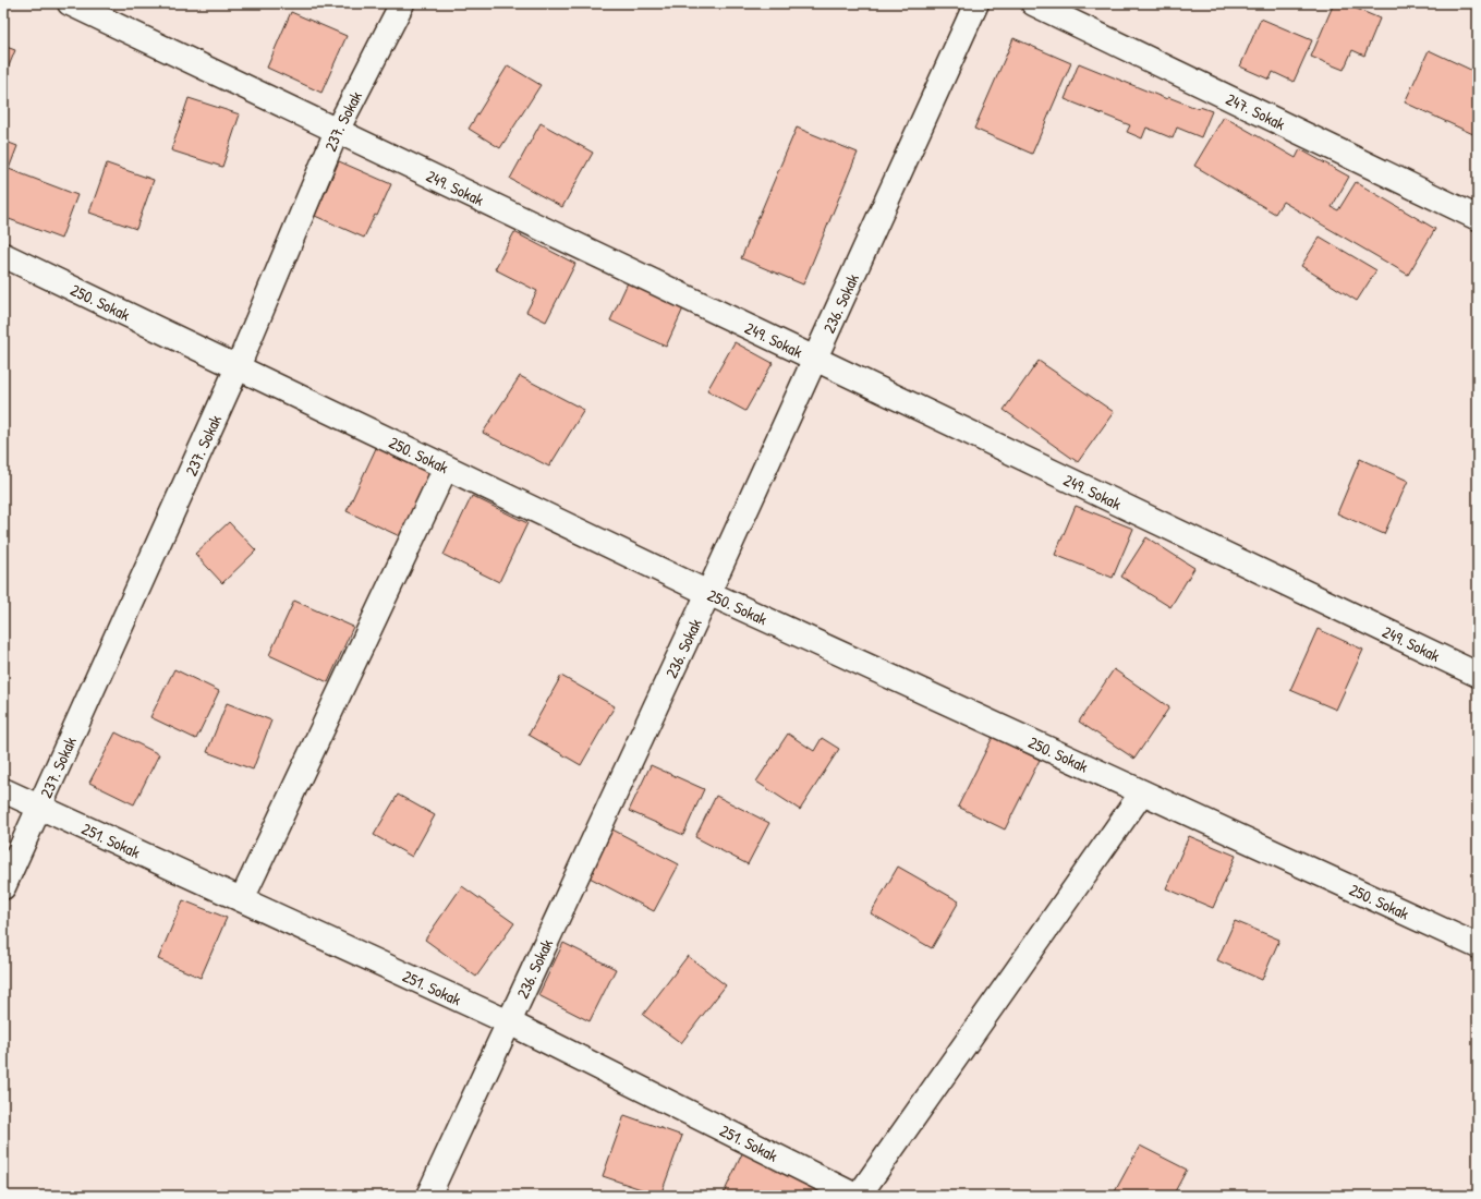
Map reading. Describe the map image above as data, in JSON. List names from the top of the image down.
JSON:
{
  "streets": {
    "street": [
      "247. Sokak",
      "237. Sokak",
      "249. Sokak",
      "250. Sokak",
      "236. Sokak",
      "251. Sokak"
    ]
  },
  "crossings": [
    ["237. Sokak", "249. Sokak"],
    ["237. Sokak", "250. Sokak"],
    ["237. Sokak", "251. Sokak"],
    ["249. Sokak", "236. Sokak"],
    ["250. Sokak", "236. Sokak"],
    ["236. Sokak", "251. Sokak"]
  ]
}
